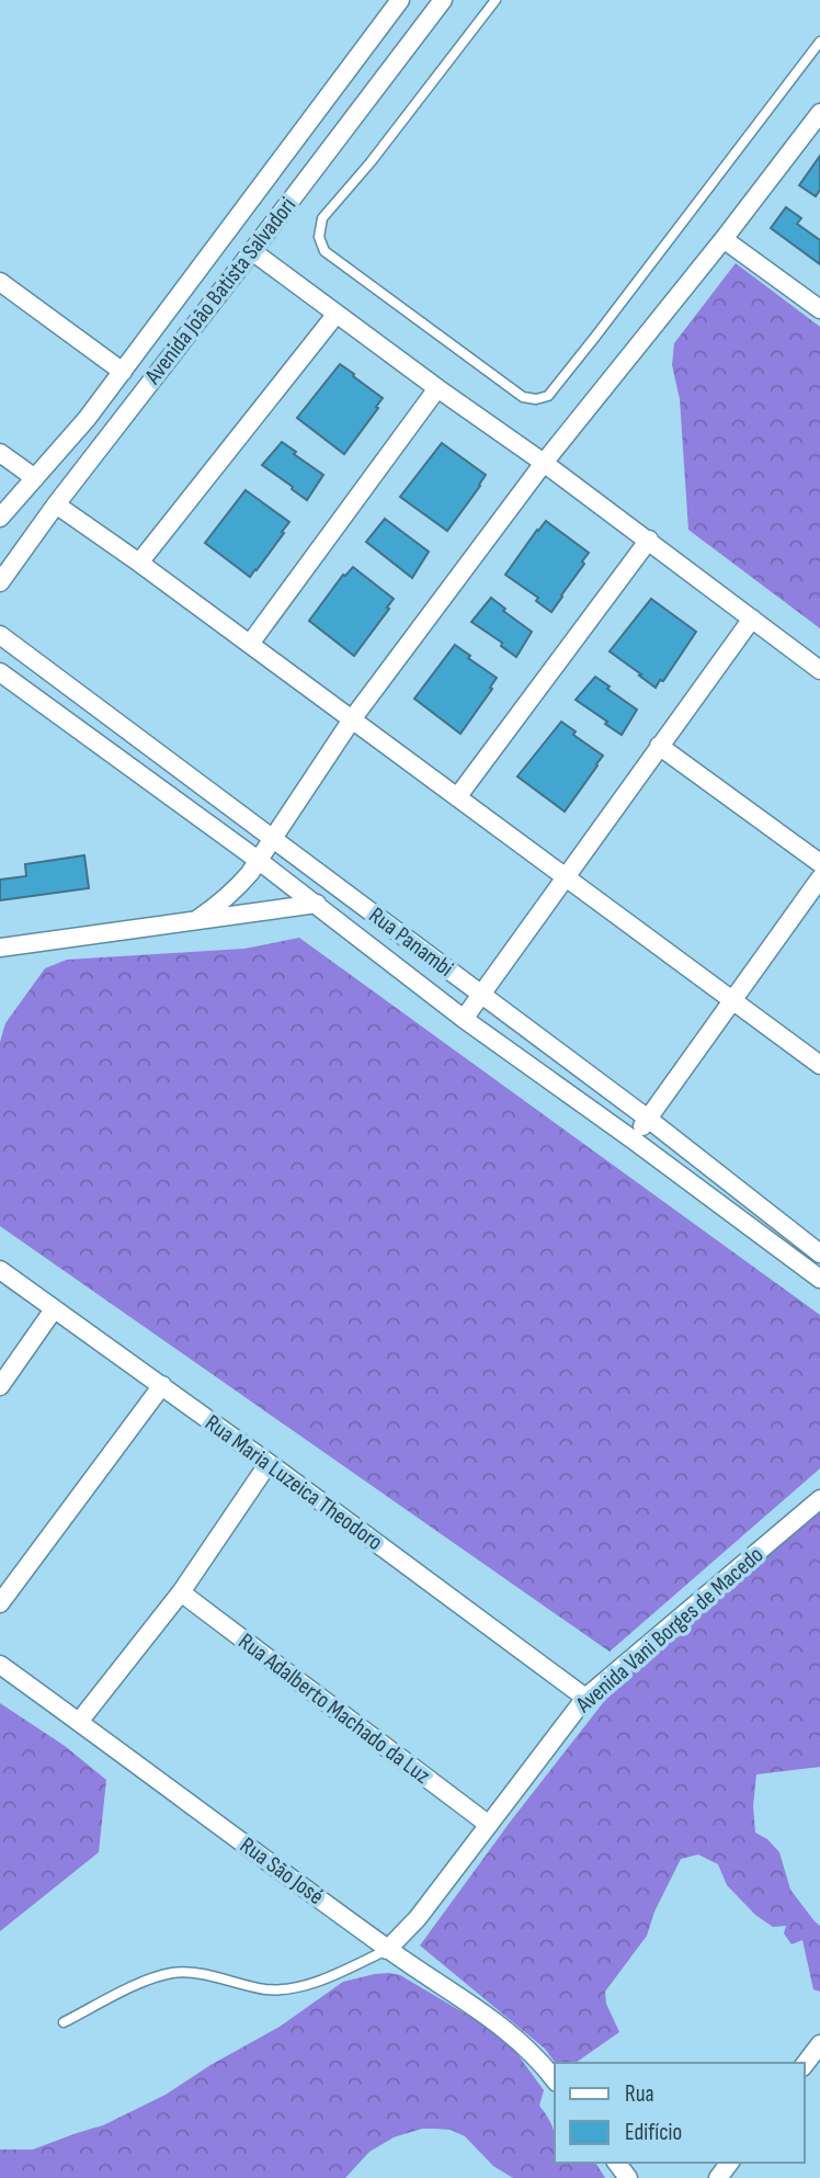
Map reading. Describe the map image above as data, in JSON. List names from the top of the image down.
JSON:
{
  "streets": {
    "street": [
      "Avenida João Batista Salvadori",
      "Rua Panambi",
      "Rua Maria Luzeica Theodoro",
      "Avenida Vani Borges de Macedo",
      "Rua Adalberto Machado da Luz",
      "Rua São José"
    ]
  },
  "crossings": [
    ["Rua Maria Luzeica Theodoro", "Avenida Vani Borges de Macedo"],
    ["Avenida Vani Borges de Macedo", "Rua Adalberto Machado da Luz"],
    ["Avenida Vani Borges de Macedo", "Rua São José"]
  ],
  "legend": ["Rua", "Edifício"]
}
